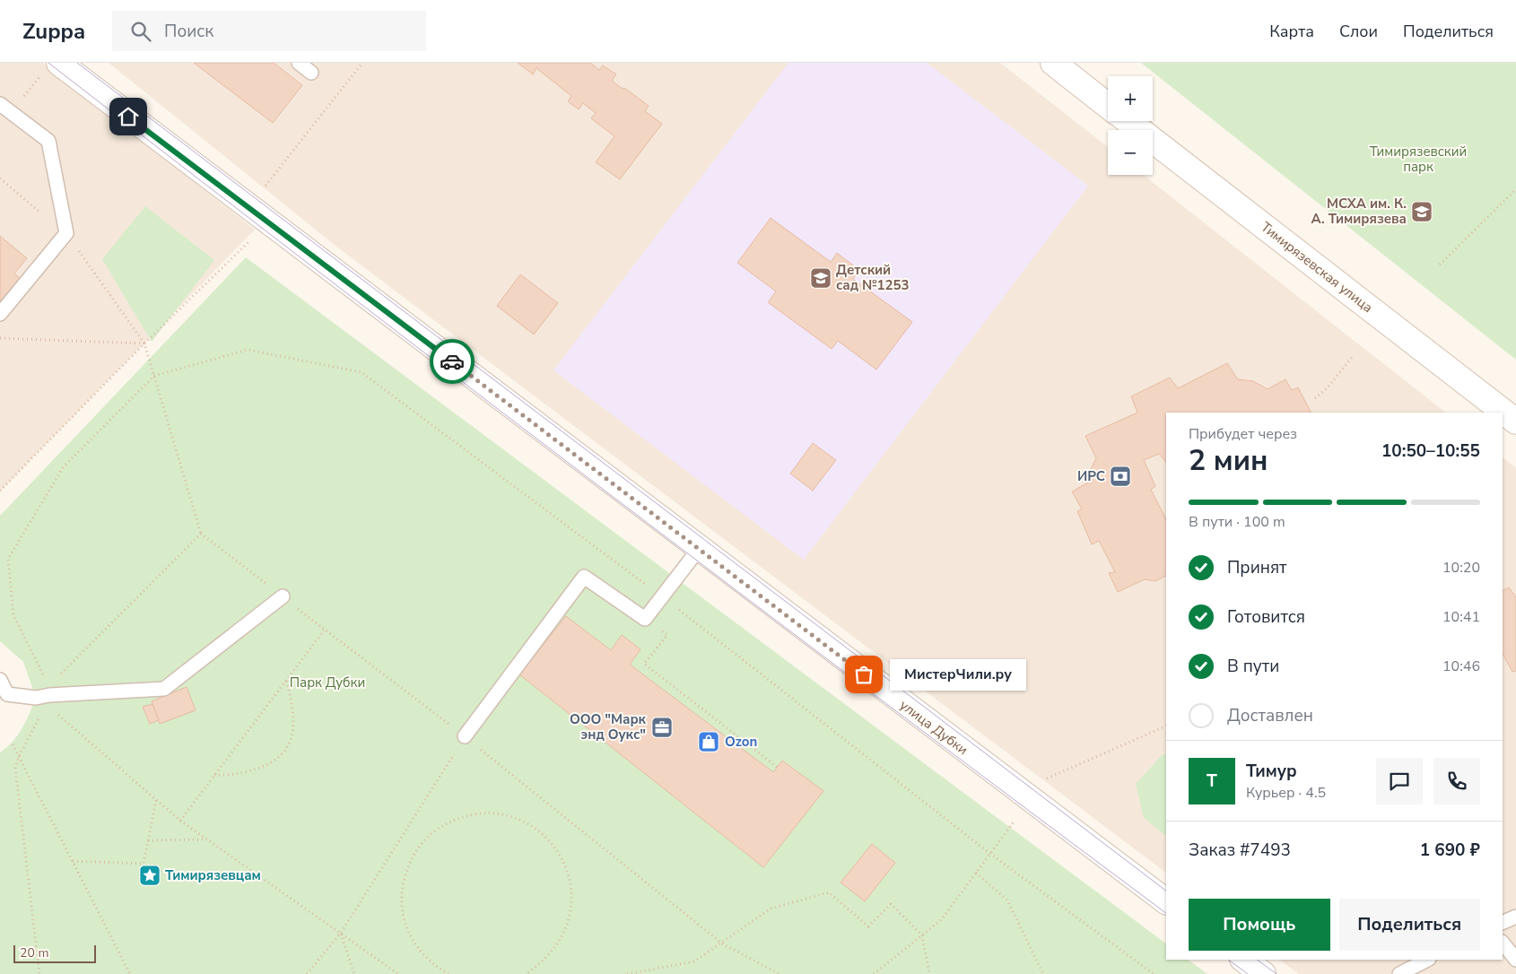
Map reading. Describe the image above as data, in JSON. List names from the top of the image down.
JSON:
{
  "streets": {
    "street": ["Тимирязевская улица", "улица Дубки"]
  },
  "parks": ["Тимирязевский парк", "Парк Дубки"],
  "places": {
    "school or university": ["МСХА им. К. А. Тимирязева", "Детский сад №1253"],
    "bank": ["ИРС"],
    "other": ["МистерЧили.ру"],
    "office": ["ООО \"Марк энд Оукс\""],
    "shop": ["Ozon"],
    "place": ["Тимирязевцам"]
  },
  "scale_bar": "20 m",
  "page": {
    "header": "Zuppa",
    "search": "Поиск",
    "nav": ["Карта", "Слои", "Поделиться"],
    "map_buttons": ["+", "−"],
    "heading": ["2 мин", "Прибудет через", "10:50–10:55"],
    "panel": [
      "Тимур",
      "Курьер · 4.5",
      "Заказ #7493",
      "1 690 ₽"
    ],
    "bar": "В пути · 100 m",
    "list": [
      ["Принят", "10:20"],
      ["Готовится", "10:41"],
      ["В пути", "10:46"],
      "Доставлен"
    ],
    "bubble": "МистерЧили.ру",
    "round": "Т",
    "buttons": ["Помощь", "Поделиться"],
    "scale": "20 m"
  }
}
